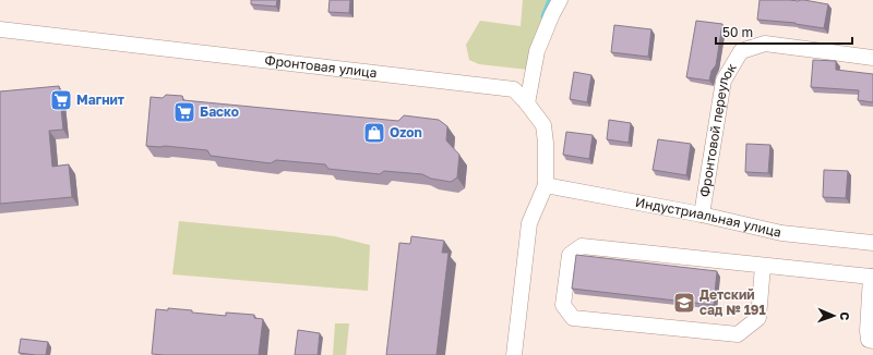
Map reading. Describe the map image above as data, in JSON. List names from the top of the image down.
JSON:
{
  "streets": {
    "street": ["Фронтовая улица", "Фронтовой переулок", "Индустриальная улица"]
  },
  "crossings": [
    ["Фронтовая улица", "Индустриальная улица"],
    ["Фронтовой переулок", "Индустриальная улица"]
  ],
  "places": {
    "supermarket": ["Магнит", "Баско"],
    "shop": ["Ozon"],
    "school or university": ["Детский сад № 191"]
  },
  "scale_bar": "50 m",
  "north": "right"
}
